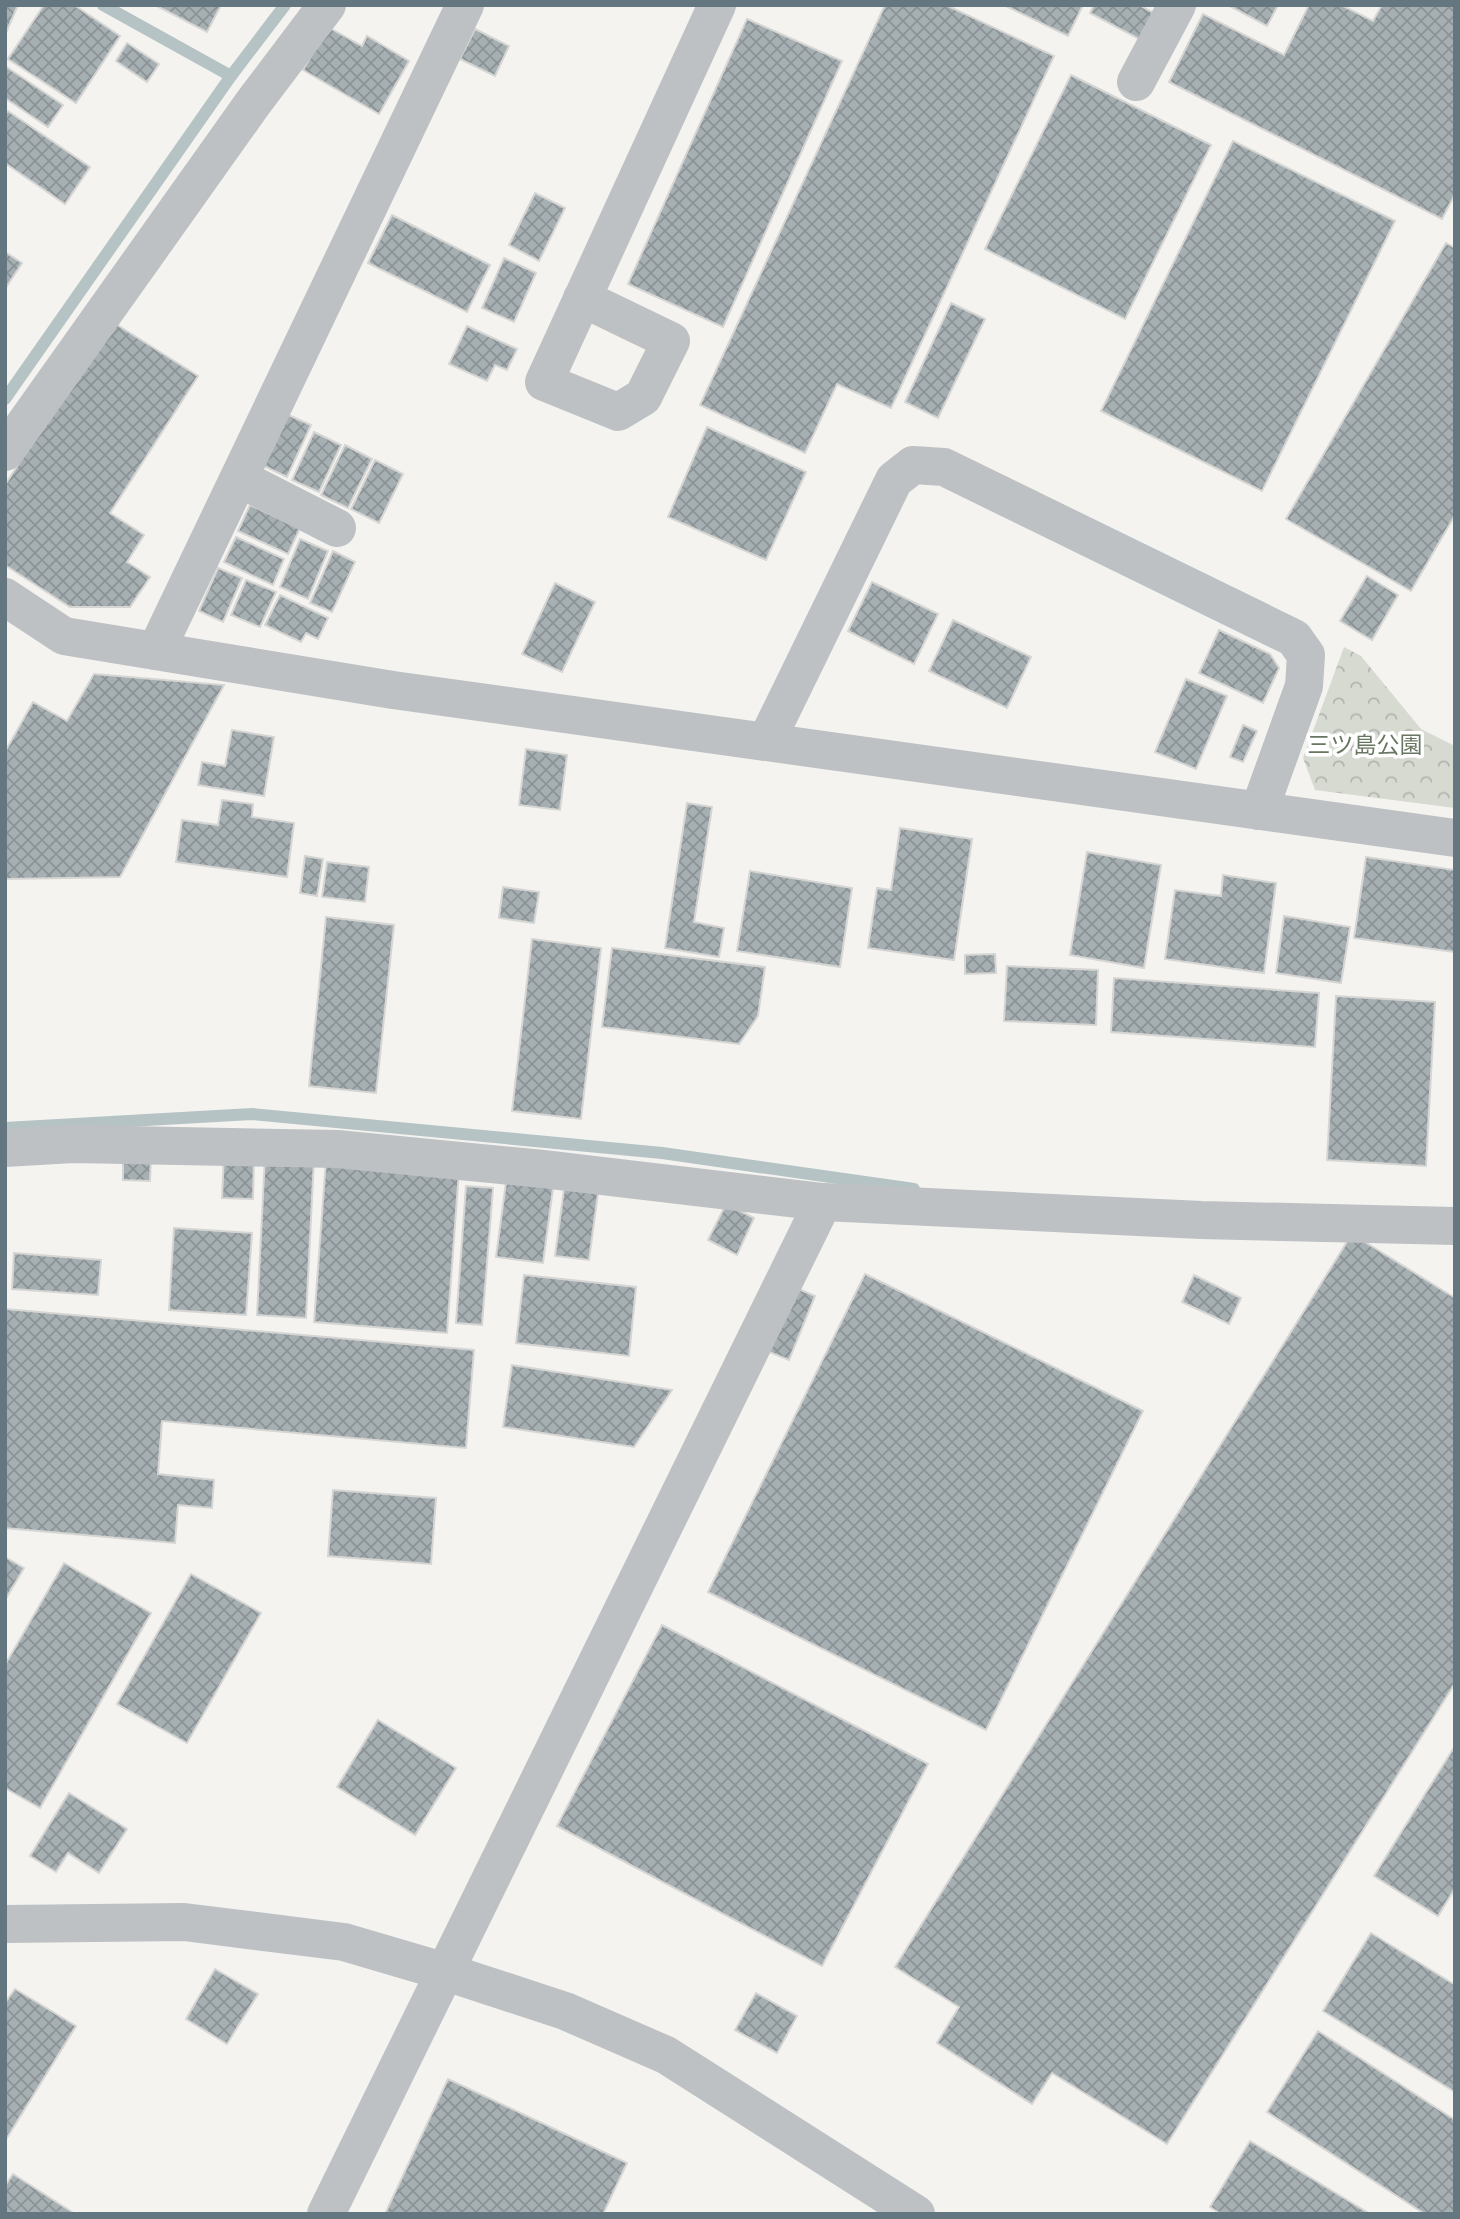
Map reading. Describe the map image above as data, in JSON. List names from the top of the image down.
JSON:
{
  "parks": ["三ツ島公園"]
}
